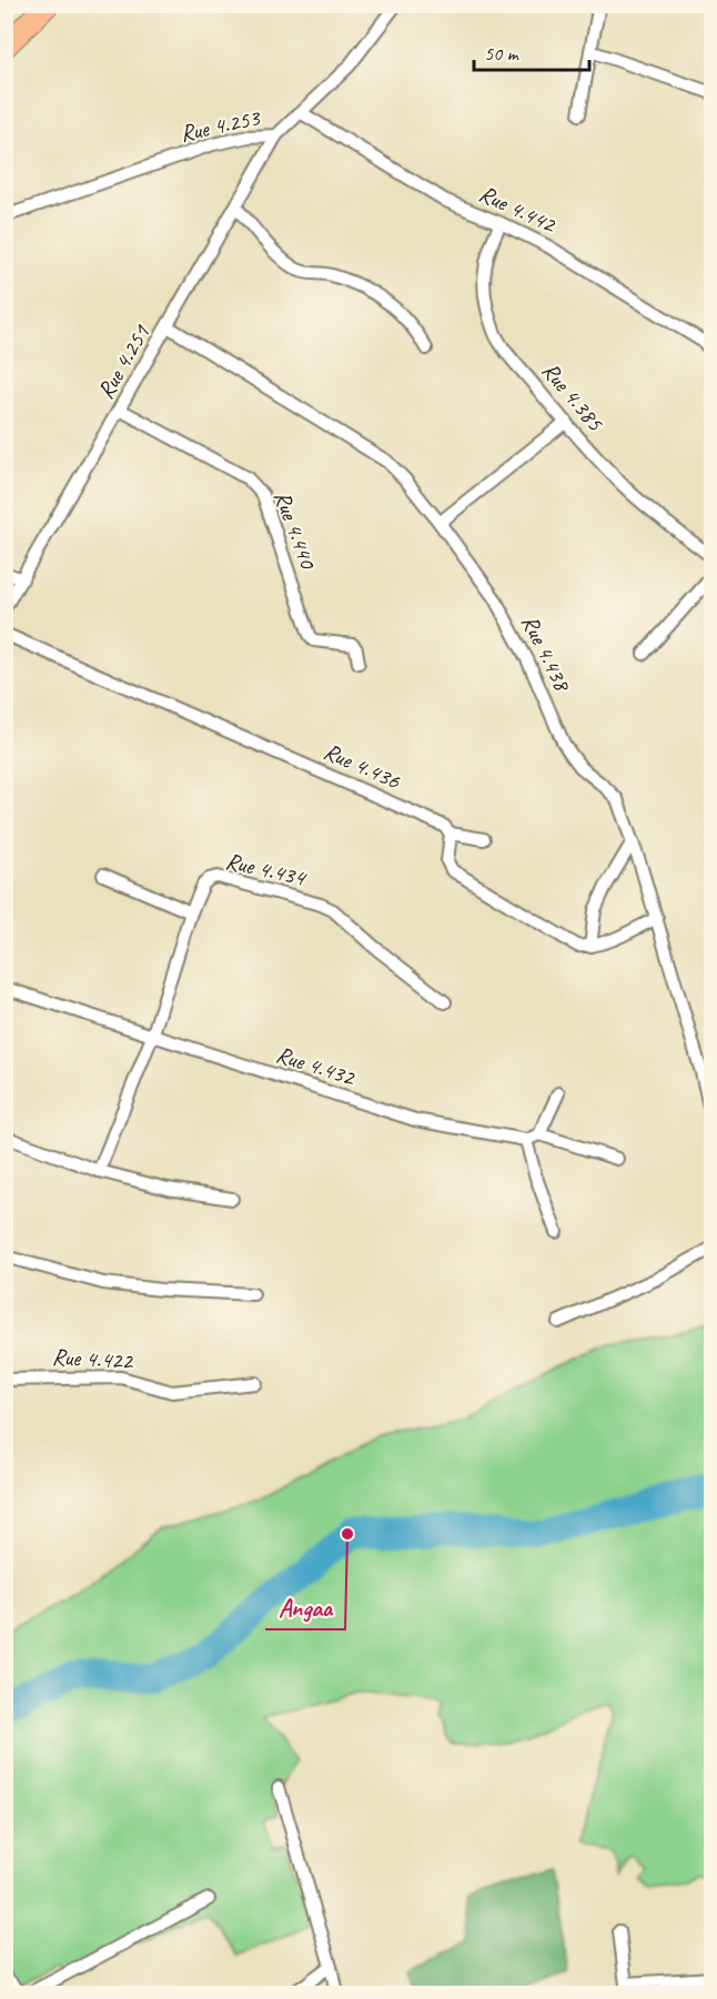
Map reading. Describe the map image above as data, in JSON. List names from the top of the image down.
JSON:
{
  "streets": {
    "street": [
      "Rue 4.253",
      "Rue 4.442",
      "Rue 4.251",
      "Rue 4.385",
      "Rue 4.440",
      "Rue 4.438",
      "Rue 4.436",
      "Rue 4.434",
      "Rue 4.432",
      "Rue 4.422"
    ]
  },
  "crossings": [
    ["Rue 4.253", "Rue 4.442"],
    ["Rue 4.253", "Rue 4.251"],
    ["Rue 4.442", "Rue 4.385"],
    ["Rue 4.251", "Rue 4.440"],
    ["Rue 4.251", "Rue 4.438"],
    ["Rue 4.434", "Rue 4.432"]
  ],
  "places": ["Angaa"],
  "scale_bar": "50 m"
}
